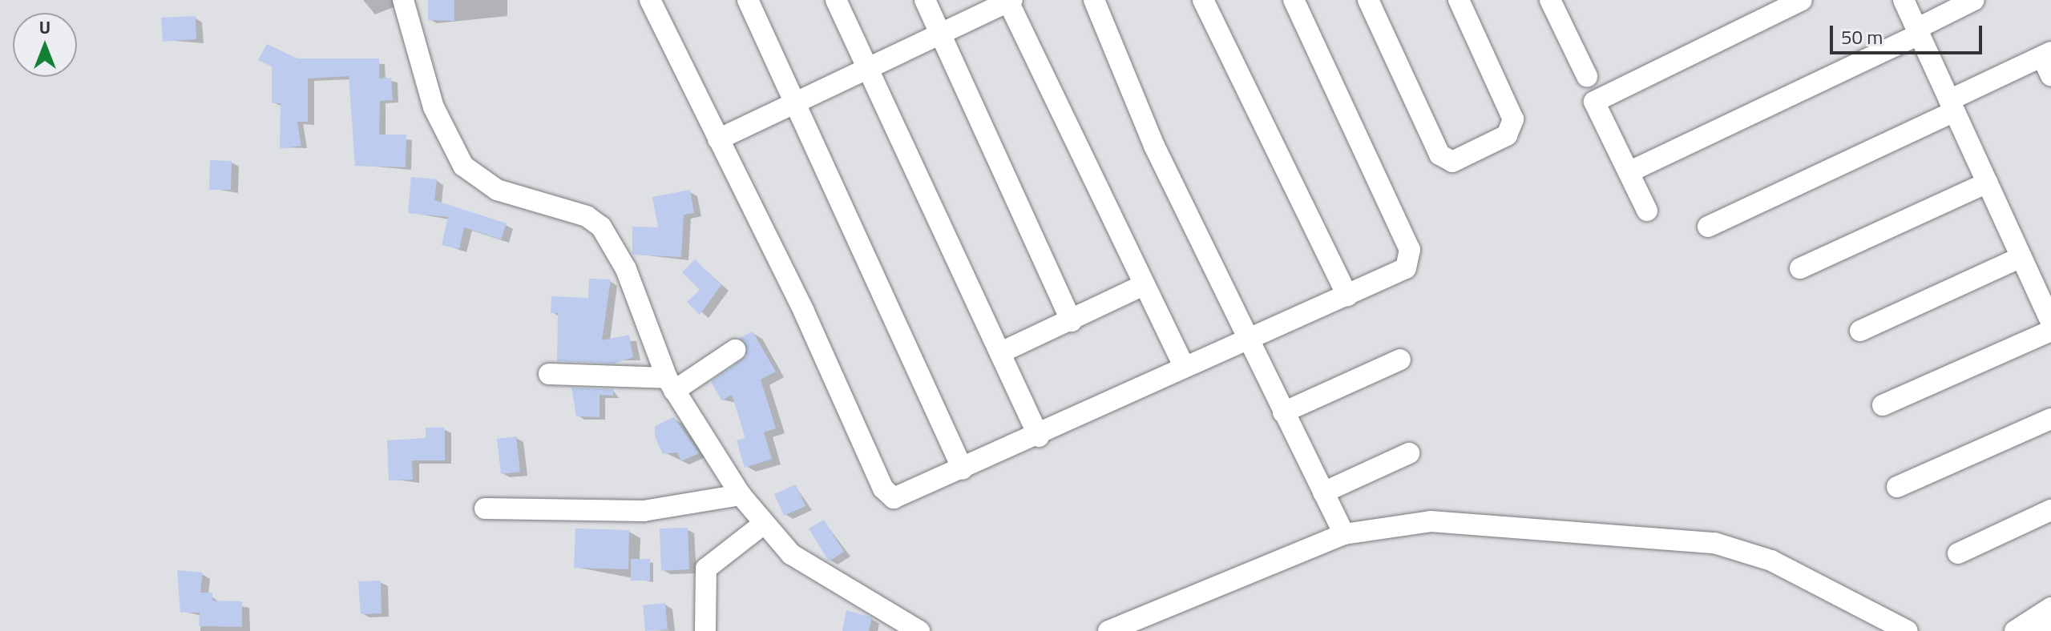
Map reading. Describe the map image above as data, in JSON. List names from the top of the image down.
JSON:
{
  "scale_bar": "50 m",
  "north": "top"
}
